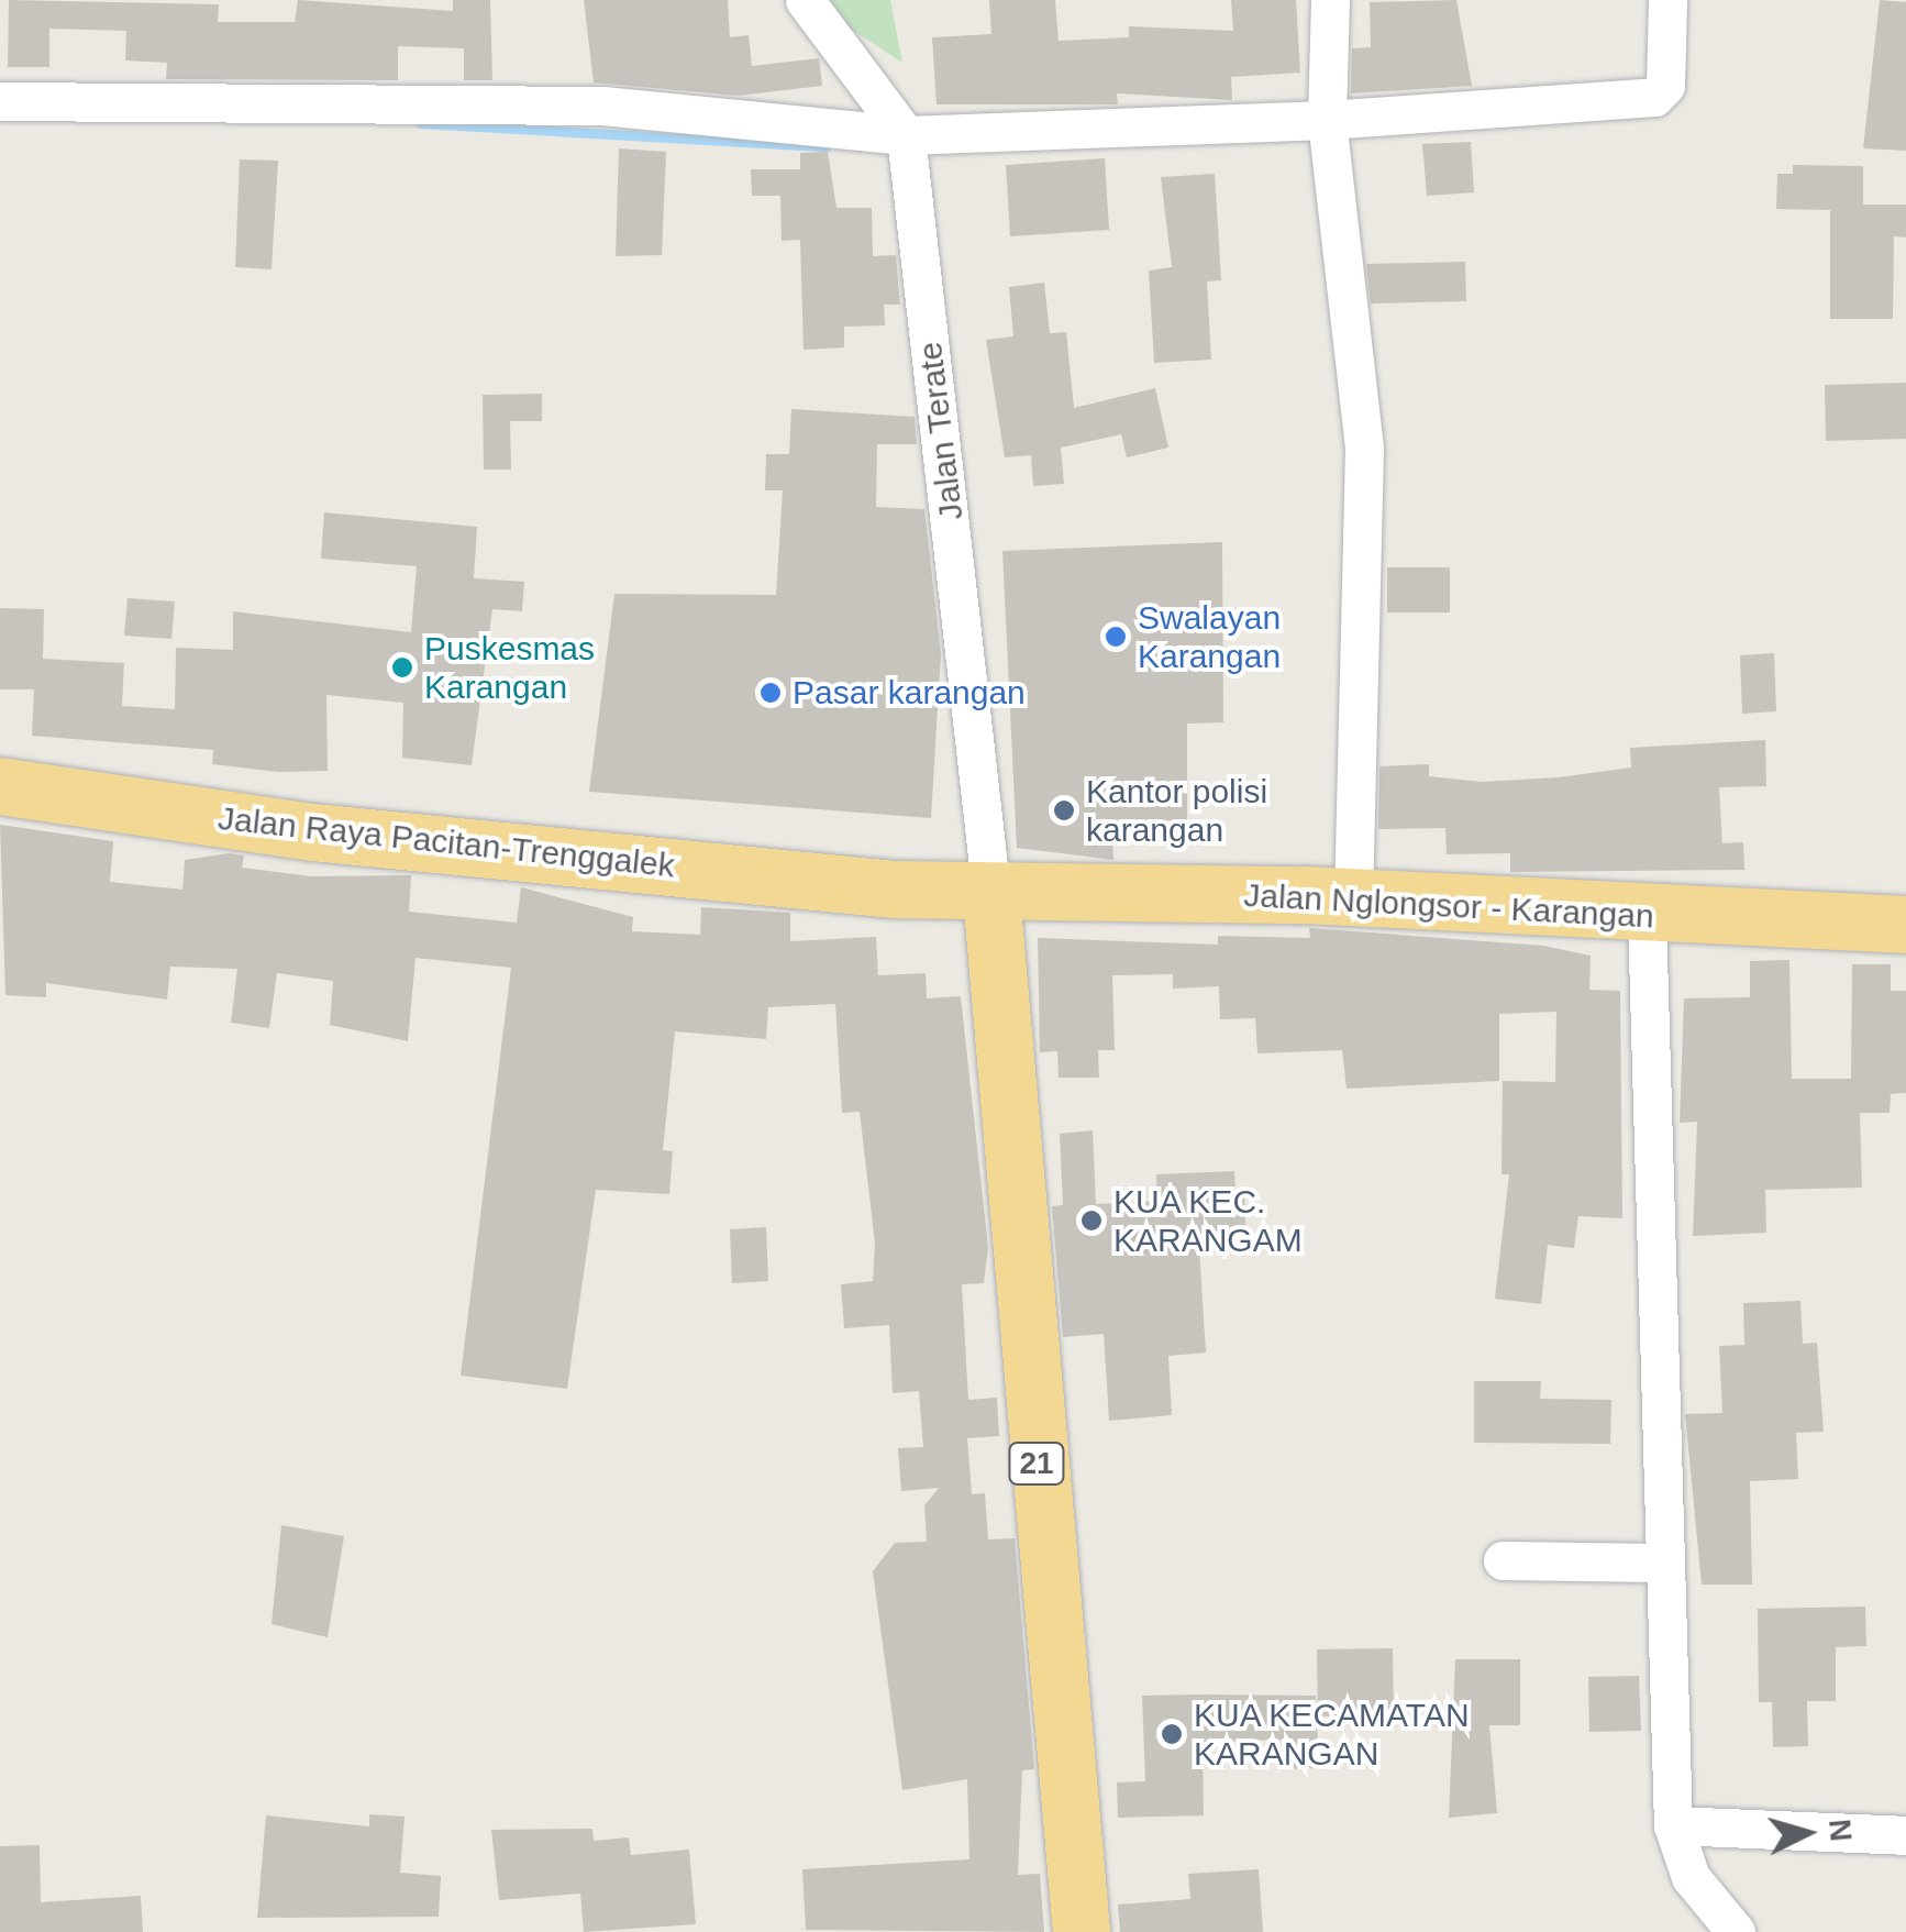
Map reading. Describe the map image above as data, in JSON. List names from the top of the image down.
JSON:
{
  "streets": {
    "highway": ["Jalan Raya Pacitan-Trenggalek", "Jalan Nglongsor - Karangan", "21"],
    "street": ["Jalan Terate"]
  },
  "crossings": [
    ["Jalan Terate", "Jalan Raya Pacitan-Trenggalek"],
    ["Jalan Terate", "Jalan Nglongsor - Karangan"],
    ["Jalan Terate", "21"],
    ["Jalan Raya Pacitan-Trenggalek", "Jalan Nglongsor - Karangan"],
    ["Jalan Raya Pacitan-Trenggalek", "21"],
    ["Jalan Nglongsor - Karangan", "21"]
  ],
  "places": [
    "Swalayan Karangan",
    "Puskesmas Karangan",
    "Pasar karangan",
    "Kantor polisi karangan",
    "KUA KEC. KARANGAM",
    "KUA KECAMATAN KARANGAN"
  ],
  "north": "right"
}
